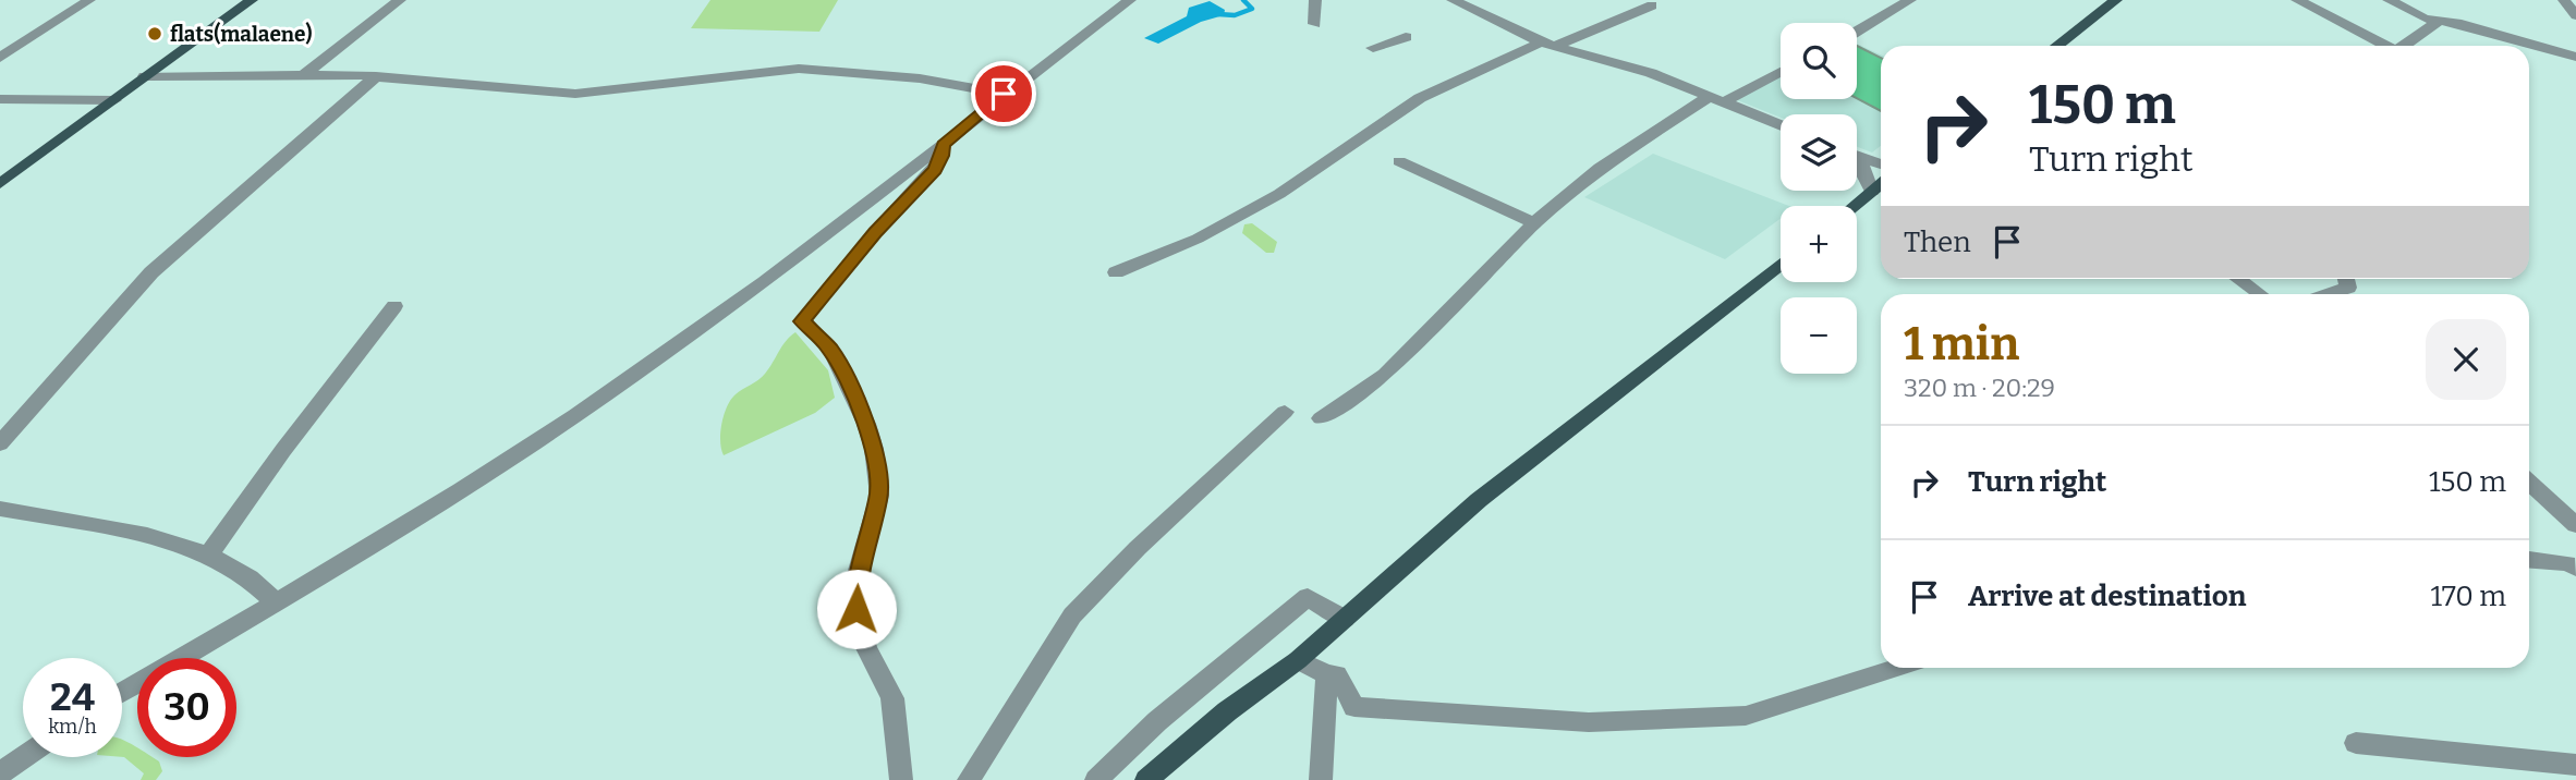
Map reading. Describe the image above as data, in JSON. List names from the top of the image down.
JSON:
{
  "places": ["flats(malaene)"],
  "page": {
    "map_buttons": ["+", "−"],
    "turn": ["150 m", "Turn right"],
    "then": "Then",
    "heading": ["1 min", "320 m · 20:29"],
    "list": [
      {
        "name": "Turn right",
        "value": "150 m"
      },
      {
        "name": "Arrive at destination",
        "value": "170 m"
      }
    ],
    "speed": "24 km/h",
    "limit": "30"
  }
}
